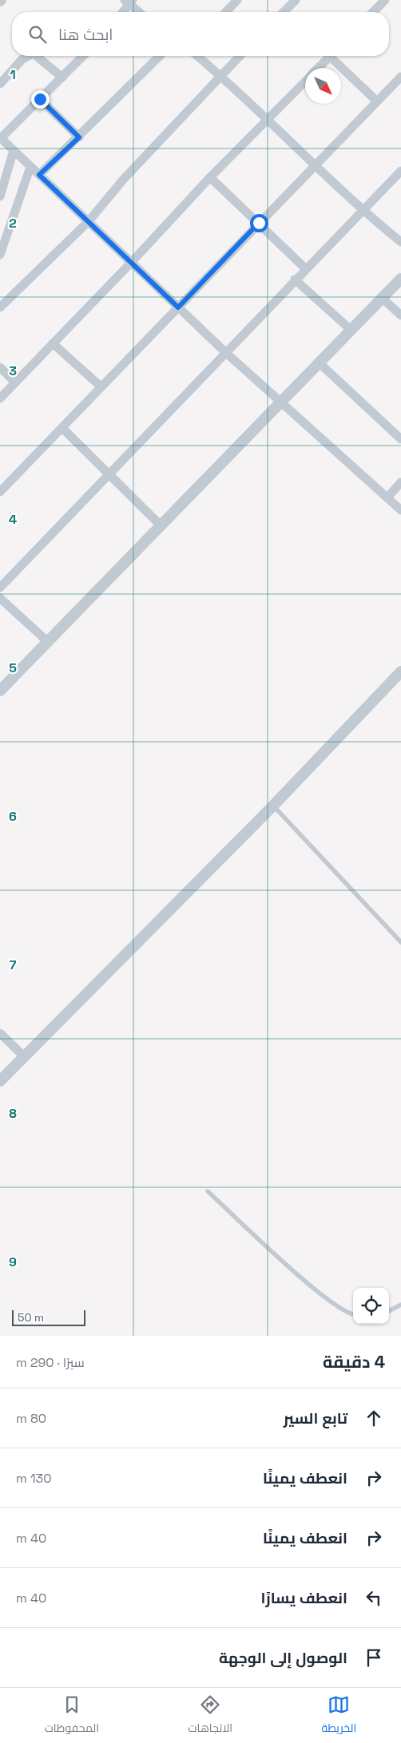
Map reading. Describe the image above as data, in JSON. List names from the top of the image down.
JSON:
{
  "scale_bar": "50 m",
  "north": "bottom right",
  "page": {
    "search": "ابحث هنا",
    "scale": "50 m",
    "heading": ["4 دقيقة", "سيرًا · 290 m"],
    "list": [
      ["تابع السير", "80 m"],
      ["انعطف يمينًا", "130 m"],
      ["انعطف يمينًا", "40 m"],
      ["انعطف يسارًا", "40 m"],
      "الوصول إلى الوجهة"
    ],
    "nav": ["الخريطة", "الاتجاهات", "المحفوظات"]
  },
  "grid": {
    "rows": [
      "1",
      "2",
      "3",
      "4",
      "5",
      "6",
      "7",
      "8",
      "9"
    ]
  }
}
